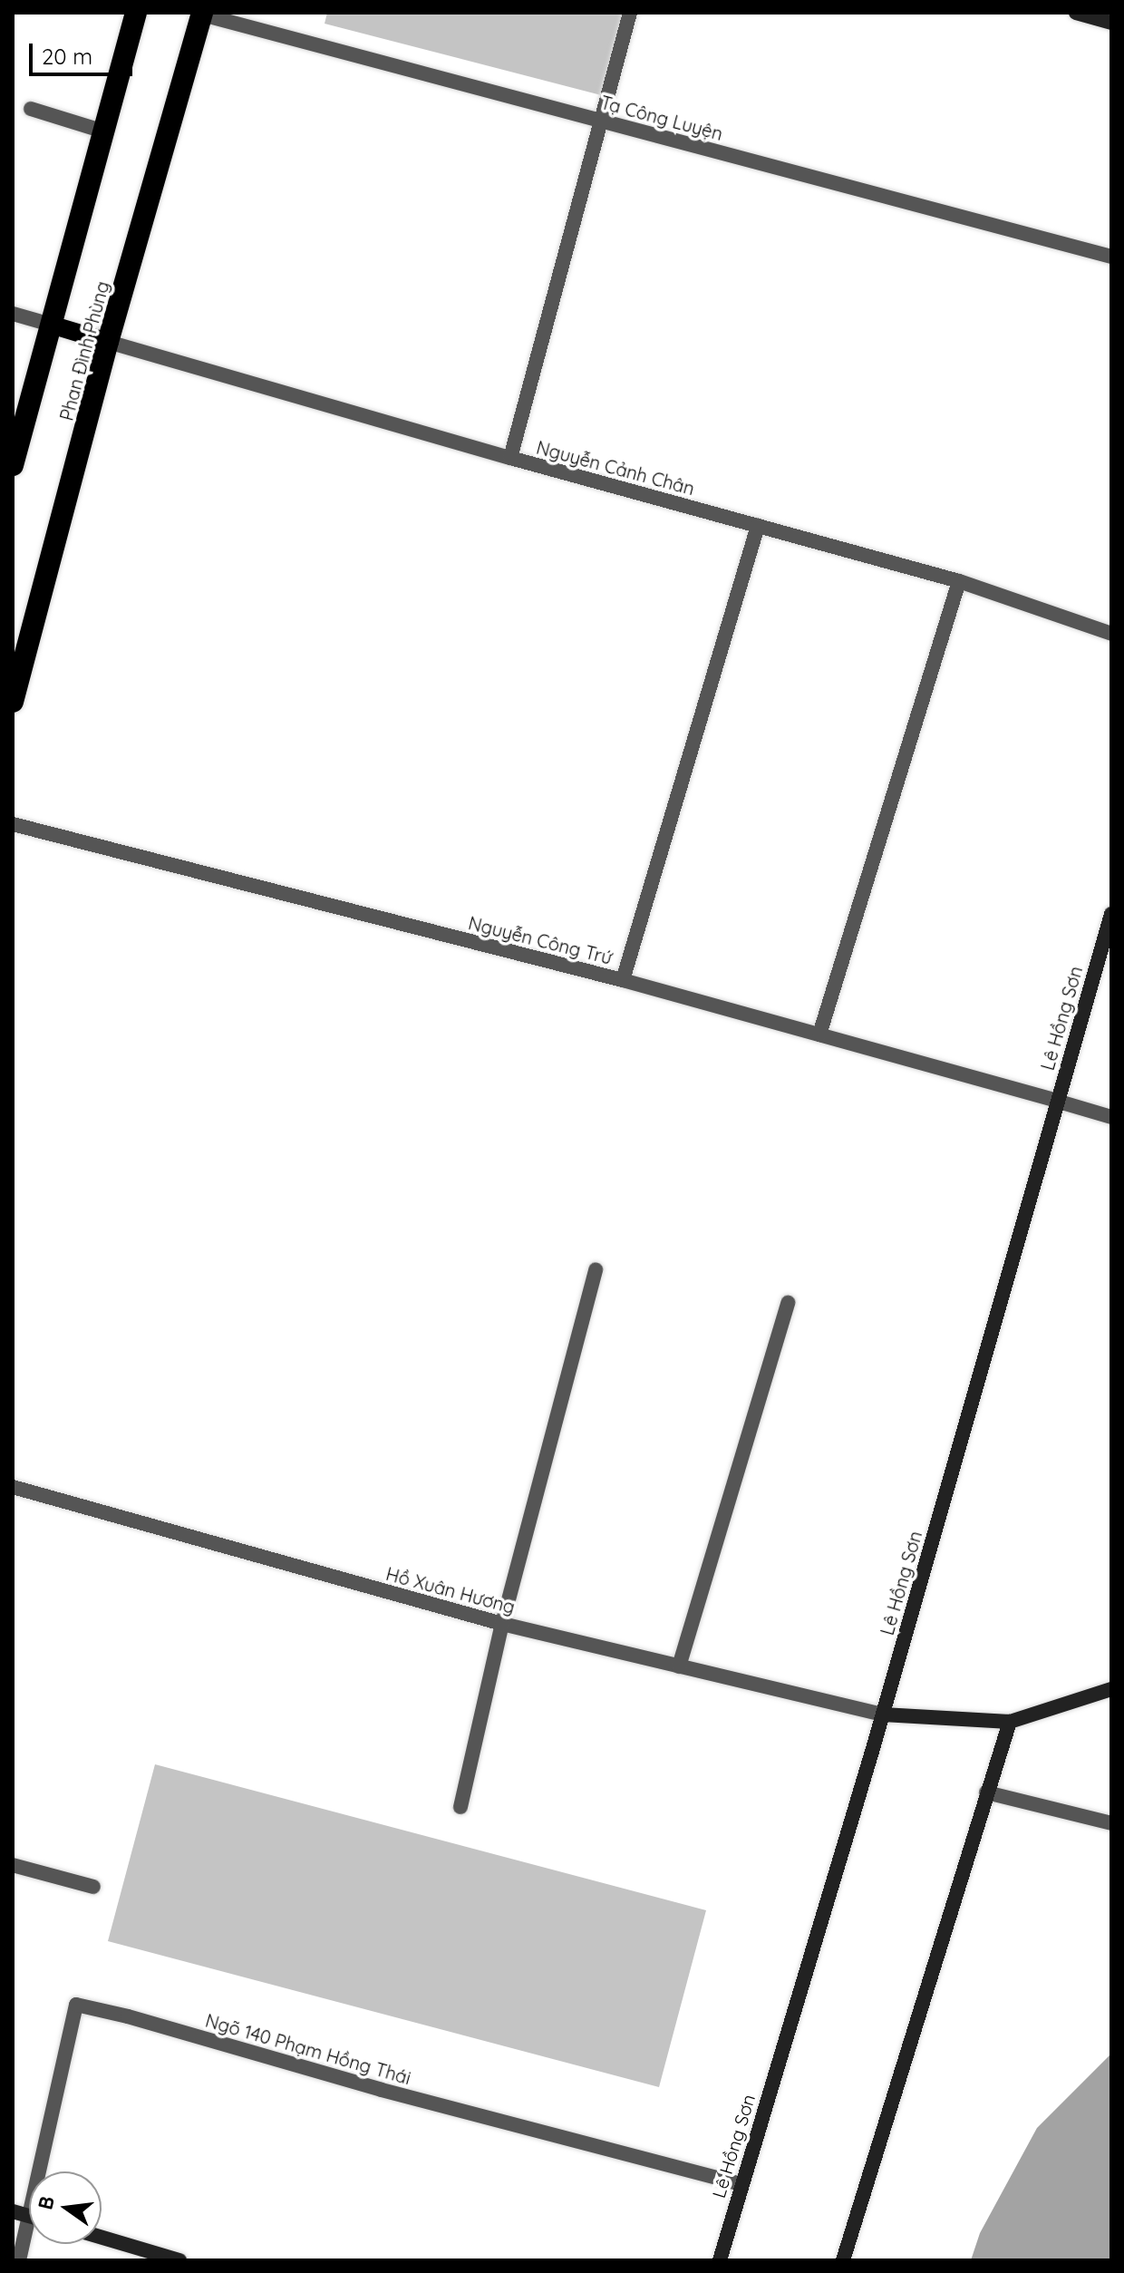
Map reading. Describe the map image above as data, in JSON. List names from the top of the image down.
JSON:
{
  "streets": {
    "highway": ["Phan Đình Phùng"],
    "street": [
      "Tạ Công Luyện",
      "Nguyễn Cảnh Chân",
      "Nguyễn Công Trứ",
      "Lê Hồng Sơn",
      "Hồ Xuân Hương",
      "Ngõ 140 Phạm Hồng Thái"
    ]
  },
  "crossings": [
    ["Tạ Công Luyện", "Phan Đình Phùng"],
    ["Phan Đình Phùng", "Nguyễn Cảnh Chân"],
    ["Nguyễn Công Trứ", "Lê Hồng Sơn"],
    ["Lê Hồng Sơn", "Hồ Xuân Hương"],
    ["Lê Hồng Sơn", "Ngõ 140 Phạm Hồng Thái"]
  ],
  "scale_bar": "20 m",
  "north": "left"
}
